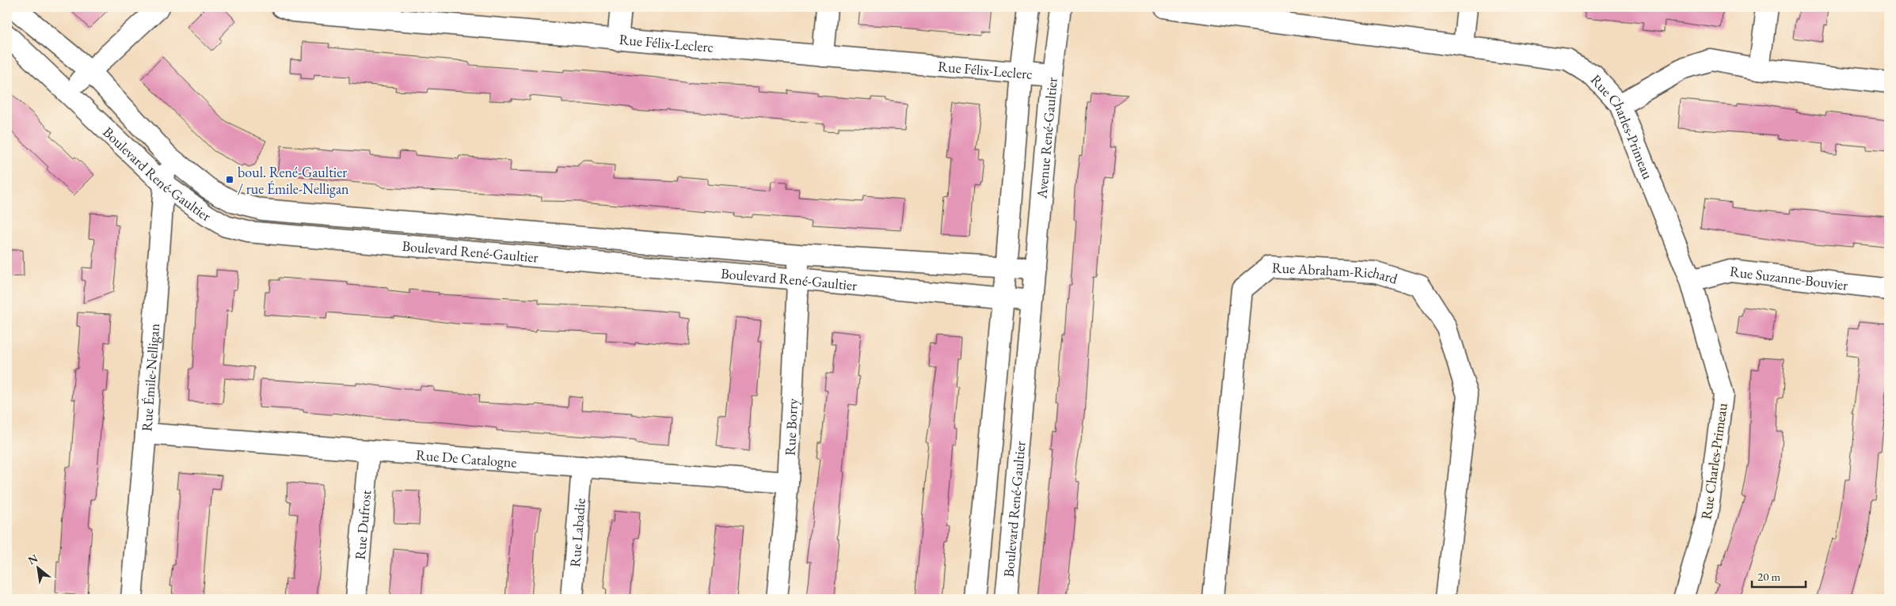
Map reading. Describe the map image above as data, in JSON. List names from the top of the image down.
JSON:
{
  "streets": {
    "street": [
      "Rue Félix-Leclerc",
      "Rue Charles-Primeau",
      "Avenue René-Gaultier",
      "Boulevard René-Gaultier",
      "Rue Abraham-Richard",
      "Rue Suzanne-Bouvier",
      "Rue Émile-Nelligan",
      "Rue Borry",
      "Rue De Catalogne",
      "Rue Dufrost",
      "Rue Labadie"
    ]
  },
  "crossings": [
    ["Rue Félix-Leclerc", "Avenue René-Gaultier"],
    ["Rue Charles-Primeau", "Rue Suzanne-Bouvier"],
    ["Avenue René-Gaultier", "Boulevard René-Gaultier"],
    ["Boulevard René-Gaultier", "Rue Émile-Nelligan"],
    ["Boulevard René-Gaultier", "Rue Borry"],
    ["Rue Émile-Nelligan", "Rue De Catalogne"],
    ["Rue Borry", "Rue De Catalogne"],
    ["Rue De Catalogne", "Rue Dufrost"],
    ["Rue De Catalogne", "Rue Labadie"]
  ],
  "places": {
    "transit": ["boul. René-Gaultier / rue Émile-Nelligan"]
  },
  "scale_bar": "20 m",
  "north": "top left"
}
